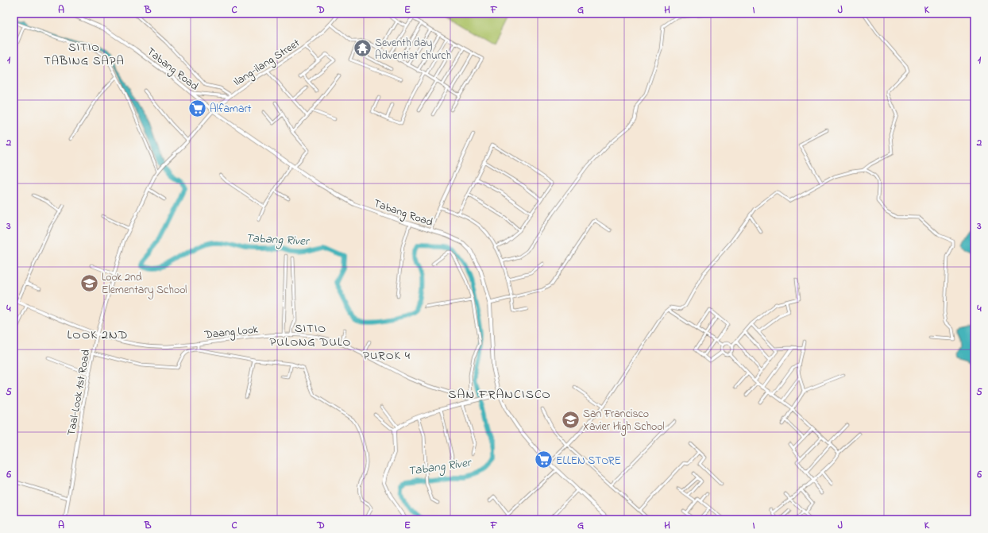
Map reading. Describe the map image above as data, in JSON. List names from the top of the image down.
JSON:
{
  "streets": {
    "main road": ["Tabang Road"],
    "street": ["Ilang-ilang Street", "Daang Look", "Taal-Look 1st Road"]
  },
  "crossings": [
    ["Ilang-ilang Street", "Tabang Road"],
    ["Ilang-ilang Street", "Taal-Look 1st Road"],
    ["Tabang Road", "Taal-Look 1st Road"],
    ["Daang Look", "Taal-Look 1st Road"]
  ],
  "districts": [
    "SITIO TABING SAPA",
    "SITIO PULONG DULO",
    "LOOK 2ND",
    "PUROK 4",
    "SAN FRANCISCO"
  ],
  "water": ["Tabang River"],
  "places": {
    "temple": ["Seventh day Adventist church"],
    "supermarket": ["Alfamart", "ELLEN STORE"],
    "school or university": ["Look 2nd Elementary School", "San Francisco Xavier High School"]
  },
  "grid": {
    "columns": [
      "A",
      "B",
      "C",
      "D",
      "E",
      "F",
      "G",
      "H",
      "I",
      "J",
      "K"
    ],
    "rows": [
      "1",
      "2",
      "3",
      "4",
      "5",
      "6"
    ]
  }
}
